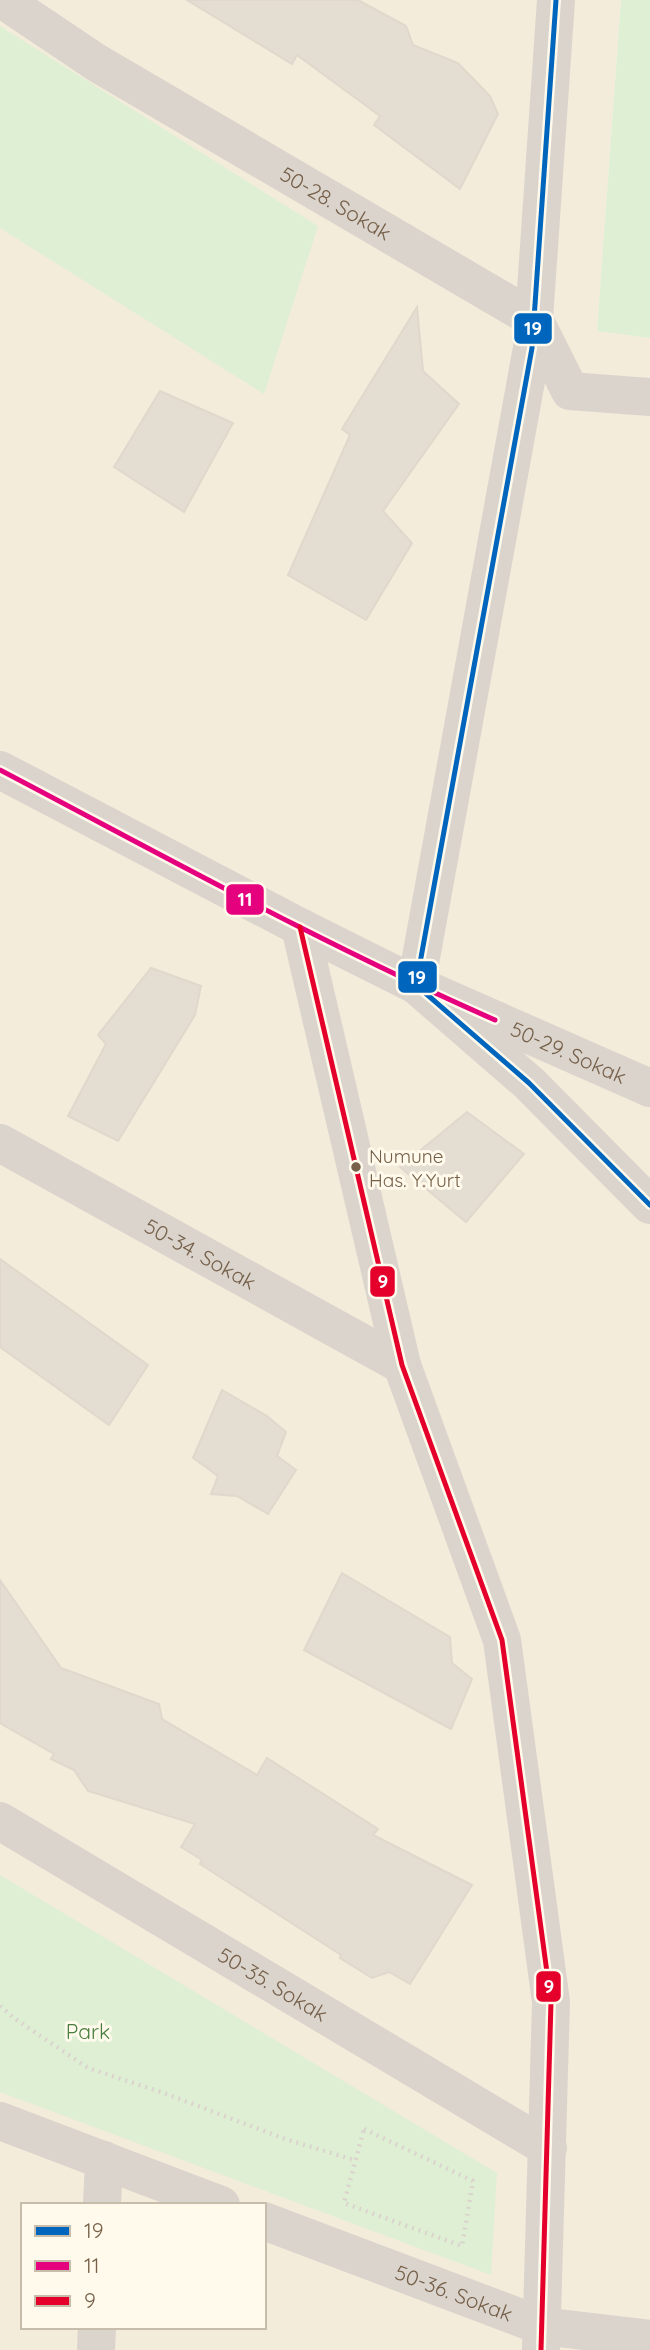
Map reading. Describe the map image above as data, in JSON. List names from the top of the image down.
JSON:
{
  "streets": {
    "street": [
      "50-28. Sokak",
      "50-29. Sokak",
      "50-34. Sokak",
      "50-35. Sokak",
      "50-36. Sokak"
    ]
  },
  "parks": ["Park"],
  "places": ["Numune Has. Y.Yurt"],
  "lines": ["transit line 19", "transit line 11", "transit line 9"],
  "legend": ["19", "11", "9"]
}
